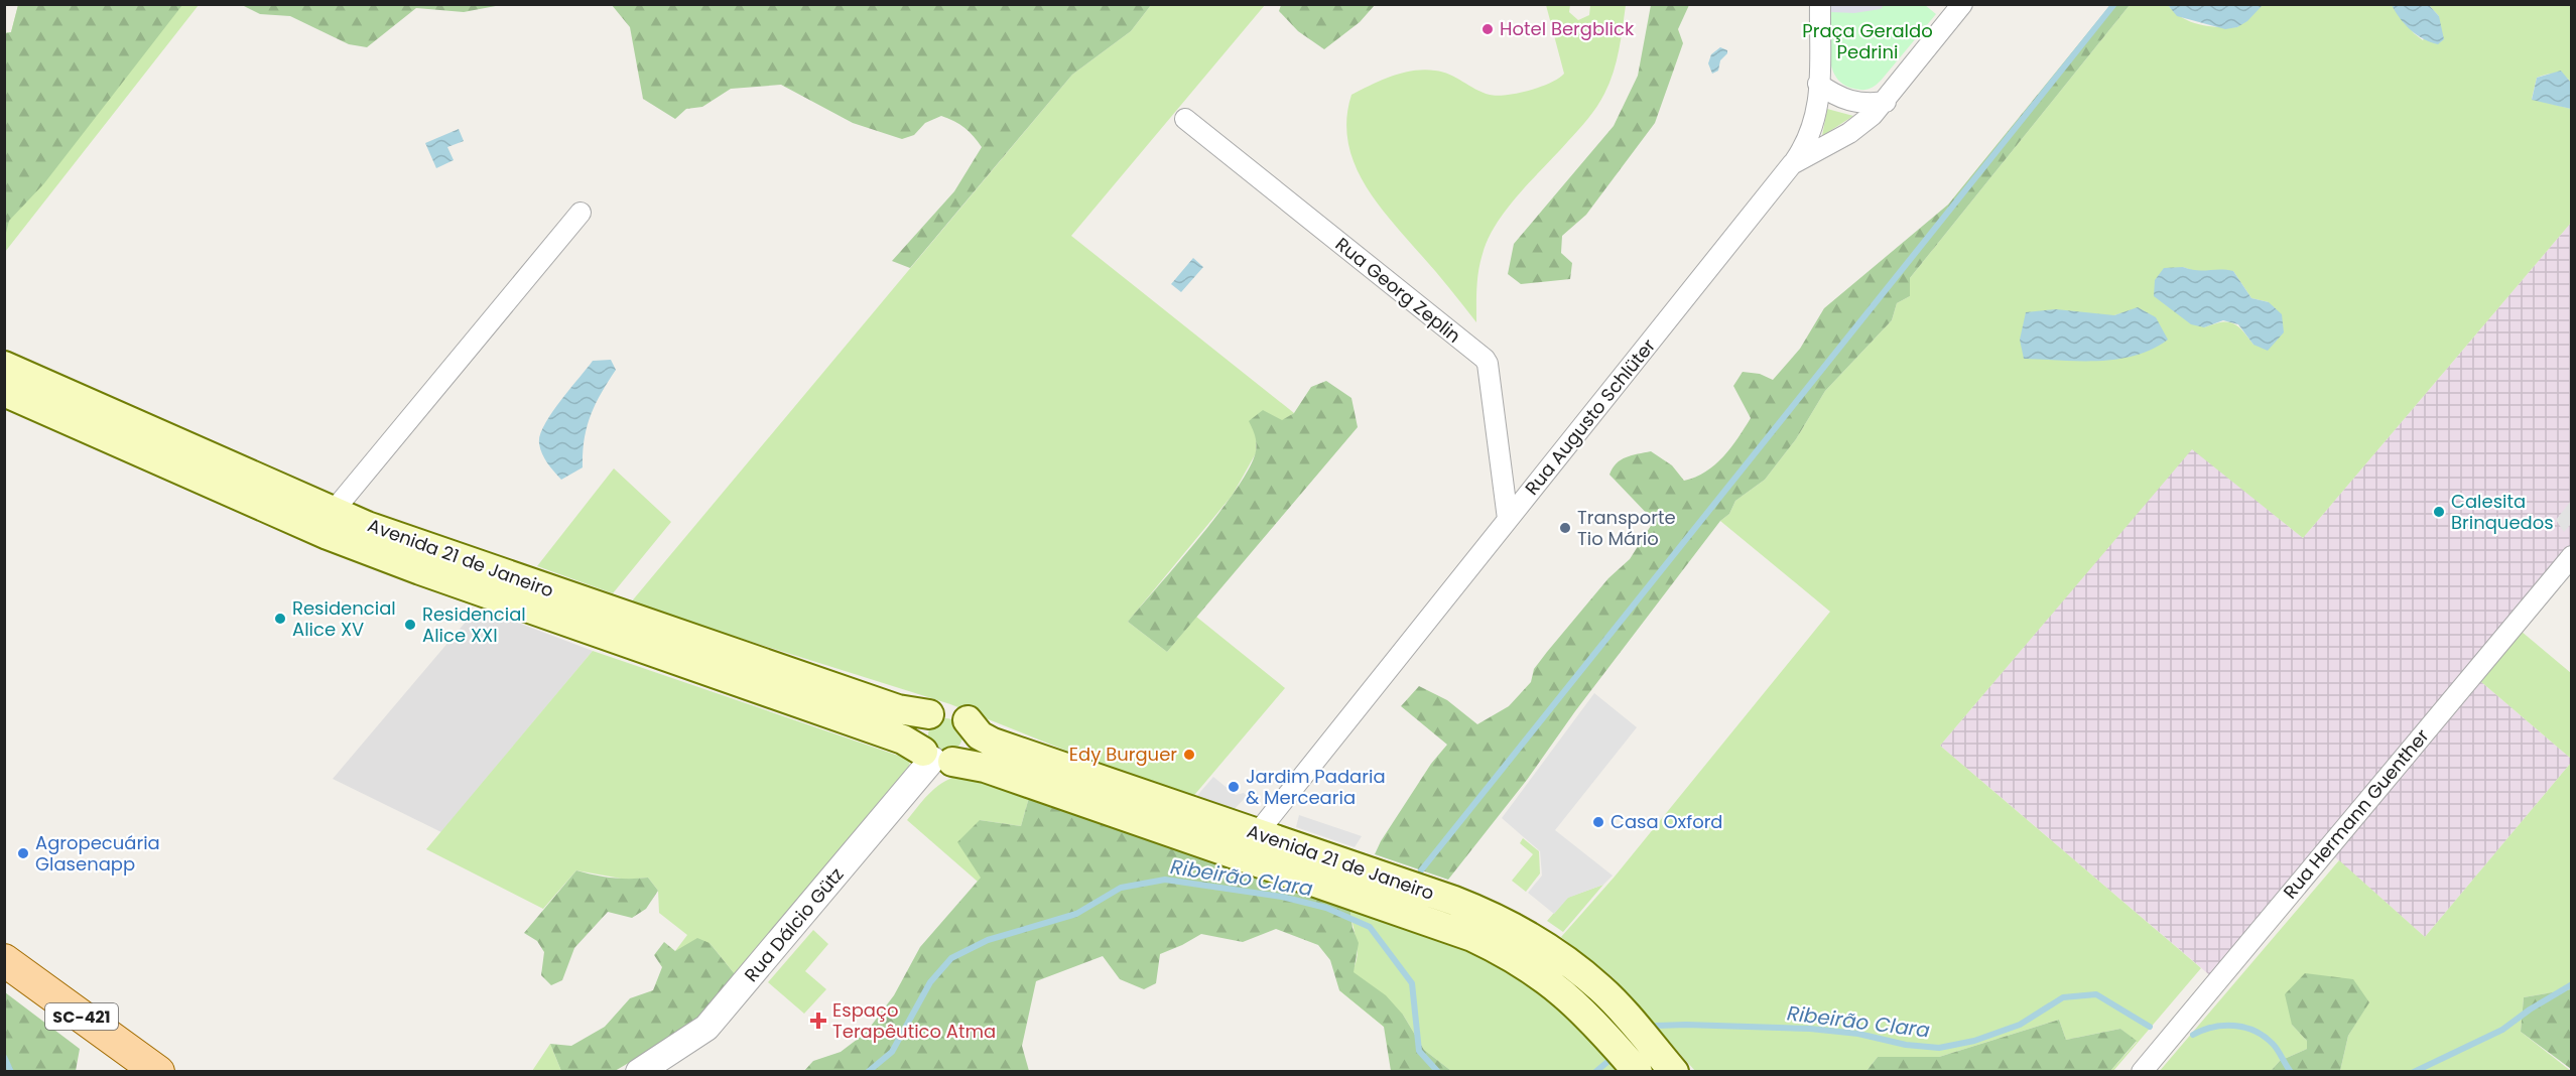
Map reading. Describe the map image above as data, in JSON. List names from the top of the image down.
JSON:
{
  "streets": {
    "main road": ["Avenida 21 de Janeiro", "SC-421"],
    "street": [
      "Rua Georg Zeplin",
      "Rua Augusto Schlüter",
      "Rua Hermann Guenther",
      "Rua Dálcio Gütz"
    ]
  },
  "crossings": [
    ["Rua Georg Zeplin", "Rua Augusto Schlüter"],
    ["Rua Augusto Schlüter", "Avenida 21 de Janeiro"],
    ["Avenida 21 de Janeiro", "Rua Dálcio Gütz"]
  ],
  "water": ["Ribeirão Clara"],
  "parks": ["Praça Geraldo Pedrini"],
  "places": {
    "other": [
      "Hotel Bergblick",
      "Calesita Brinquedos",
      "Transporte Tio Mário",
      "Residencial Alice XV",
      "Residencial Alice XXI",
      "Edy Burguer",
      "Jardim Padaria & Mercearia",
      "Casa Oxford",
      "Agropecuária Glasenapp"
    ],
    "health": ["Espaço Terapêutico Atma"]
  }
}
